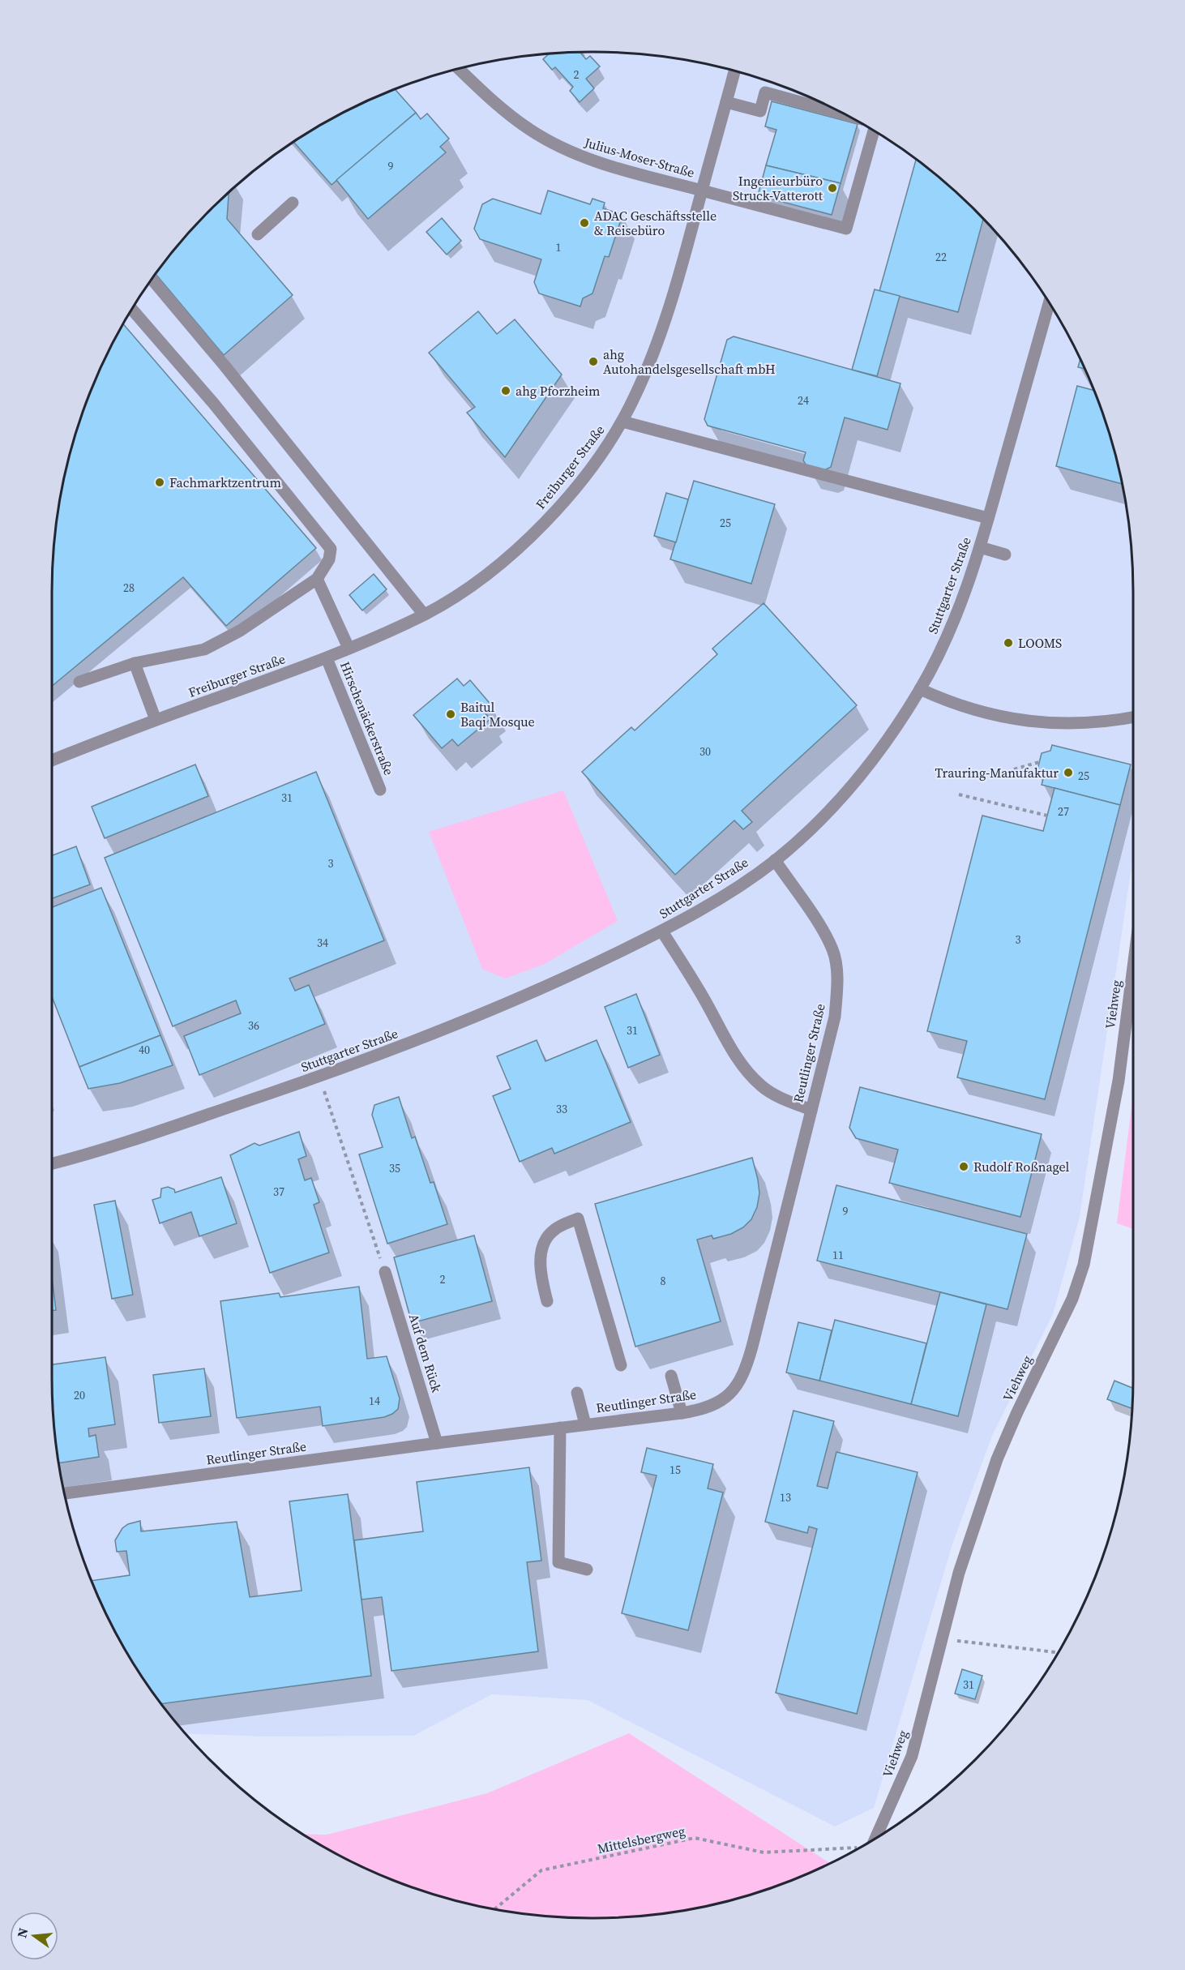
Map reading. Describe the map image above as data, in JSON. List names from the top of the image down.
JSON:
{
  "streets": {
    "street": [
      "Julius-Moser-Straße",
      "Freiburger Straße",
      "Stuttgarter Straße",
      "Hirschenäckerstraße",
      "Viehweg",
      "Reutlinger Straße",
      "Auf dem Rück"
    ],
    "path": ["Mittelsbergweg"]
  },
  "crossings": [
    ["Julius-Moser-Straße", "Freiburger Straße"],
    ["Freiburger Straße", "Hirschenäckerstraße"],
    ["Stuttgarter Straße", "Reutlinger Straße"],
    ["Reutlinger Straße", "Auf dem Rück"]
  ],
  "places": [
    "Ingenieurbüro Struck-Vatterott",
    "ADAC Geschäftsstelle & Reisebüro",
    "ahg Autohandelsgesellschaft mbH",
    "ahg Pforzheim",
    "Fachmarktzentrum",
    "LOOMS",
    "Baitul Baqi Mosque",
    "Trauring-Manufaktur",
    "Rudolf Roßnagel"
  ],
  "house_numbers": [
    "2",
    "9",
    "1",
    "22",
    "24",
    "25",
    "28",
    "30",
    "25",
    "31",
    "27",
    "3",
    "3",
    "34",
    "36",
    "31",
    "40",
    "33",
    "35",
    "37",
    "9",
    "11",
    "2",
    "8",
    "20",
    "14",
    "15",
    "13",
    "31"
  ],
  "north": "left"
}
